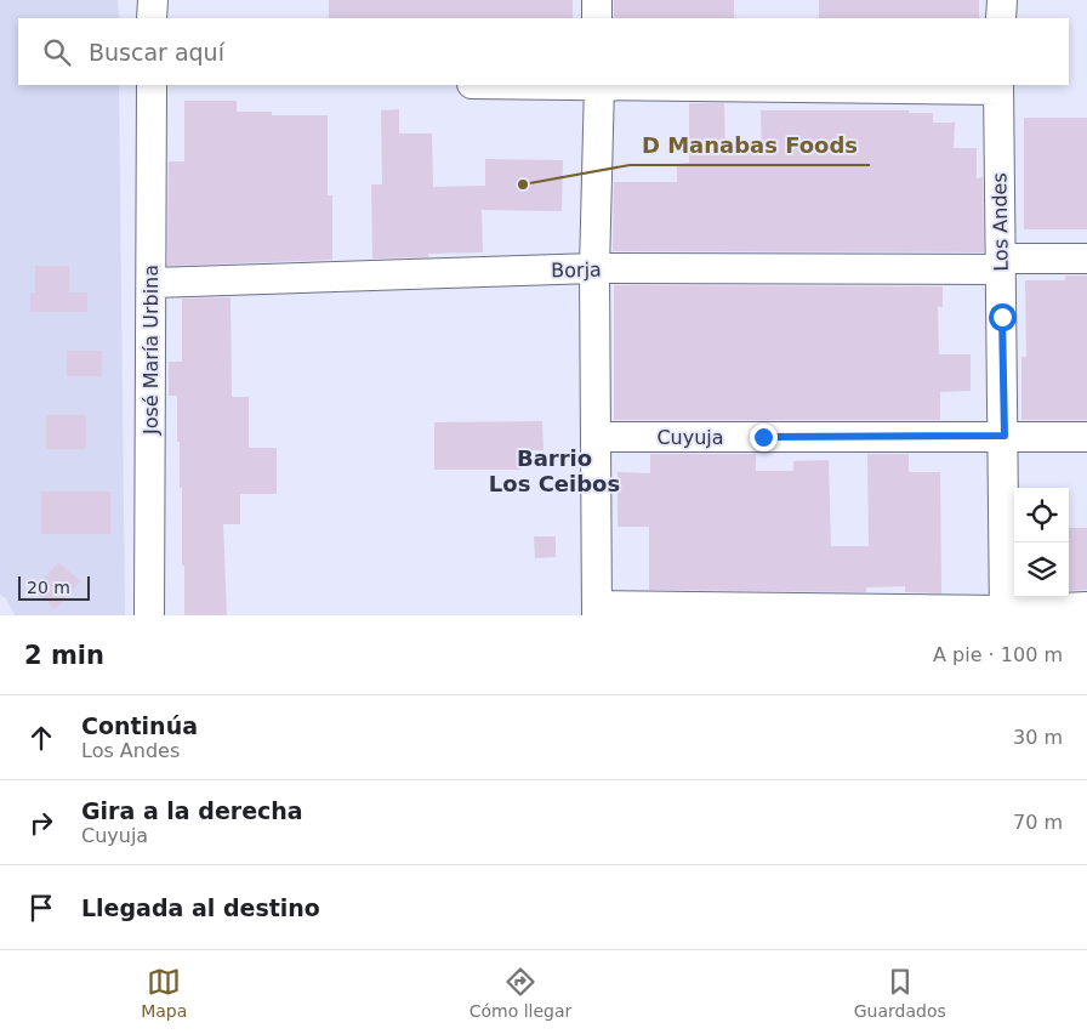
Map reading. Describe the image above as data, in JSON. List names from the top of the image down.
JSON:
{
  "streets": {
    "street": [
      "Los Andes",
      "Borja",
      "José María Urbina",
      "Cuyuja"
    ]
  },
  "crossings": [
    ["Los Andes", "Borja"],
    ["Los Andes", "Cuyuja"],
    ["Borja", "José María Urbina"]
  ],
  "districts": ["Barrio Los Ceibos"],
  "places": ["D Manabas Foods"],
  "scale_bar": "20 m",
  "page": {
    "search": "Buscar aquí",
    "scale": "20 m",
    "heading": ["2 min", "A pie · 100 m"],
    "list": [
      ["Continúa", "Los Andes", "30 m"],
      ["Gira a la derecha", "Cuyuja", "70 m"],
      "Llegada al destino"
    ],
    "nav": ["Mapa", "Cómo llegar", "Guardados"]
  }
}
